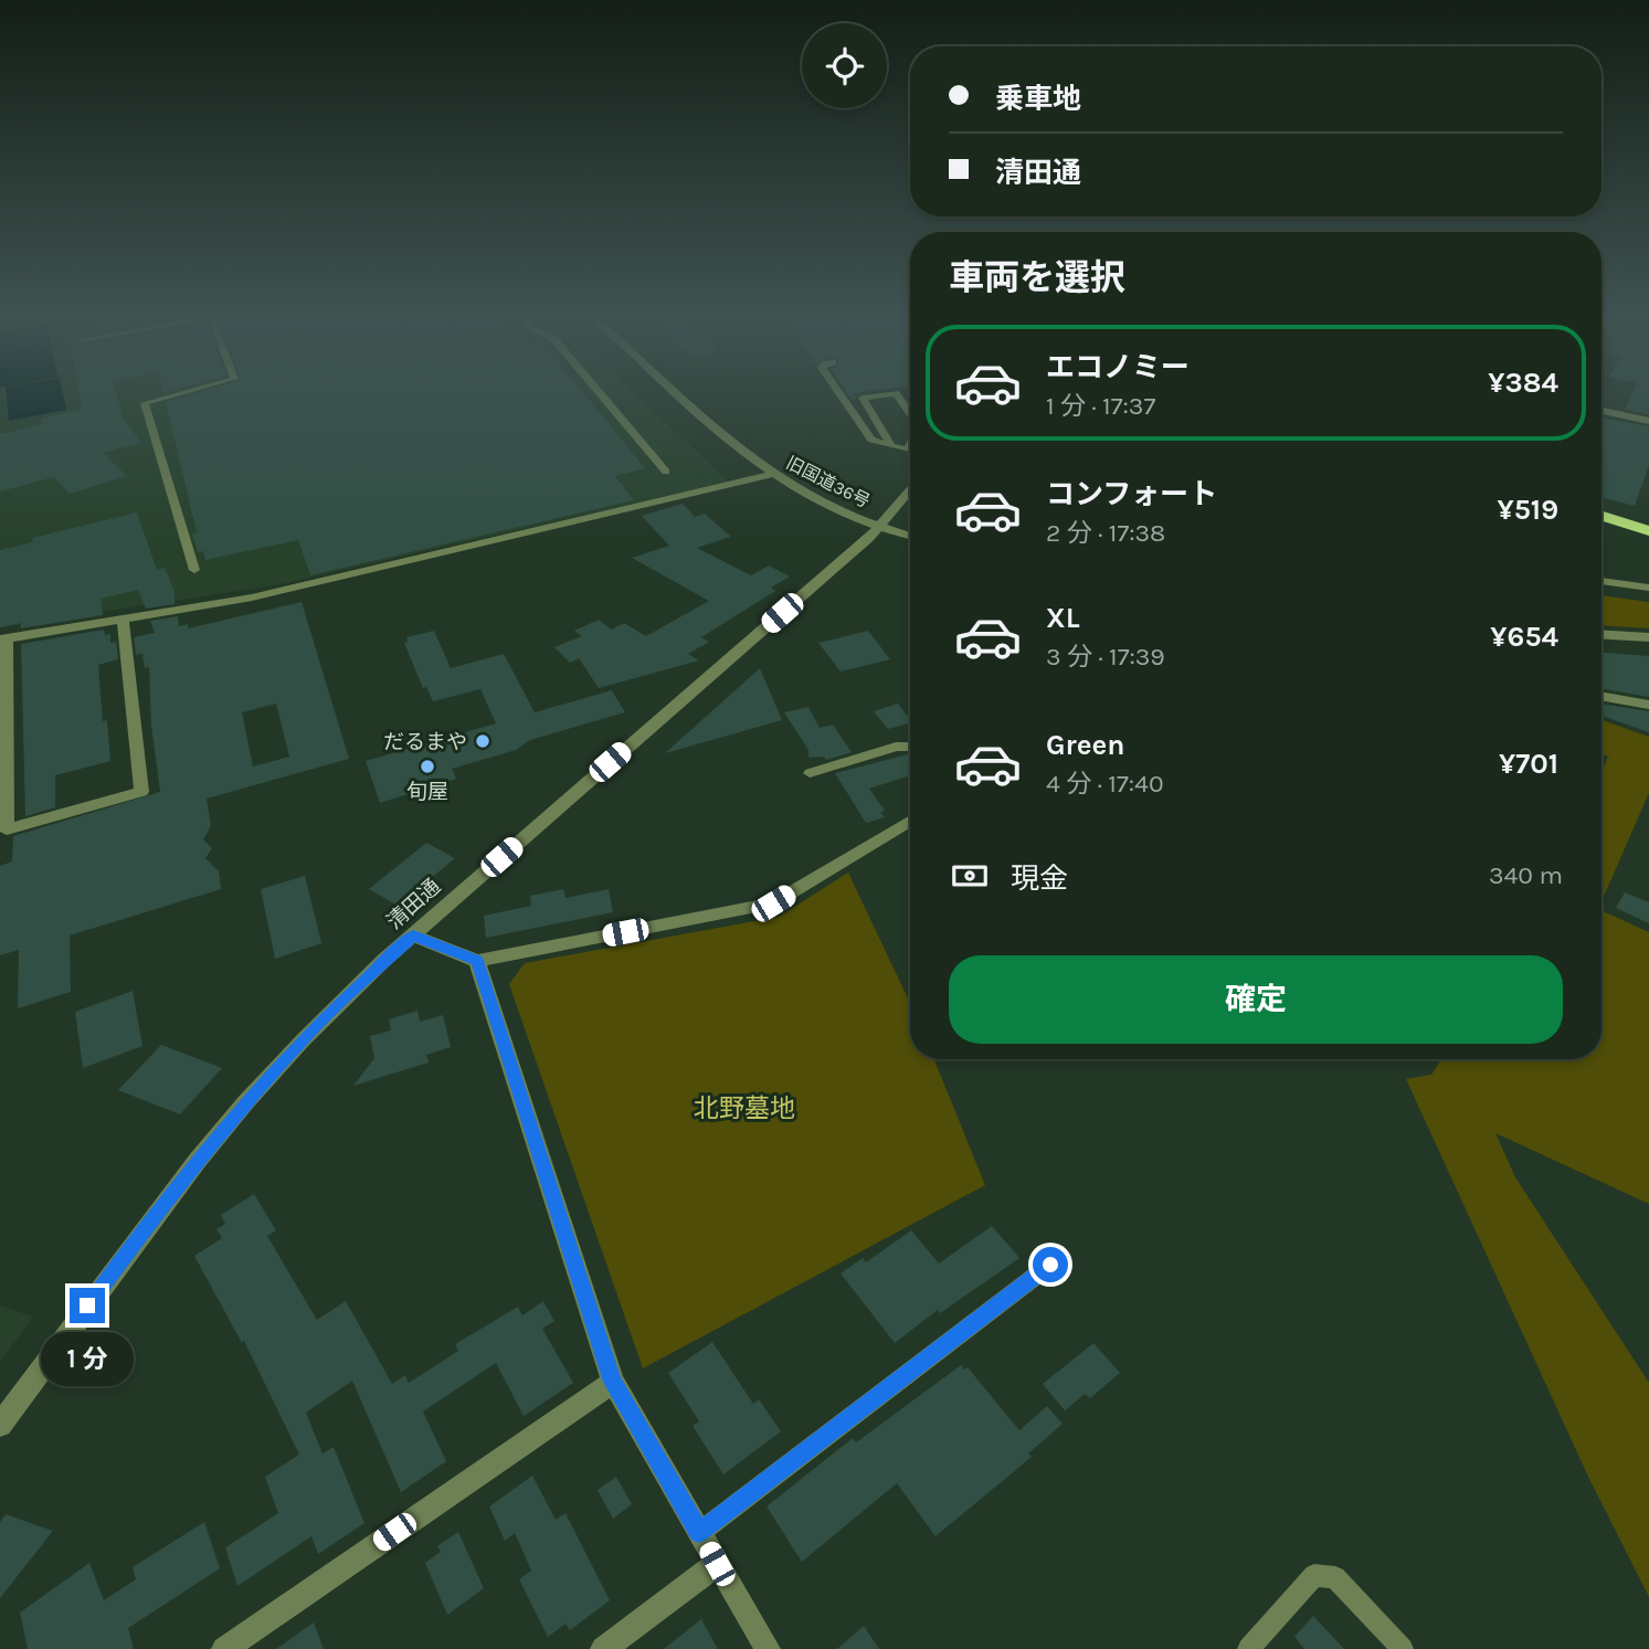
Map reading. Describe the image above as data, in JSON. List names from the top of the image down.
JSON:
{
  "streets": {
    "street": ["旧国道36号", "清田通"]
  },
  "crossings": [
    ["旧国道36号", "清田通"]
  ],
  "parks": ["北野墓地"],
  "places": ["だるまや", "旬屋"],
  "page": {
    "banner": ["乗車地", "清田通"],
    "heading": "車両を選択",
    "list": [
      {
        "name": "エコノミー",
        "note": "1 分 · 17:37",
        "value": "¥384"
      },
      {
        "name": "コンフォート",
        "note": "2 分 · 17:38",
        "value": "¥519"
      },
      {
        "name": "XL",
        "note": "3 分 · 17:39",
        "value": "¥654"
      },
      {
        "name": "Green",
        "note": "4 分 · 17:40",
        "value": "¥701"
      }
    ],
    "pay": ["現金", "340 m"],
    "buttons": "確定",
    "bubble": "1 分"
  }
}
